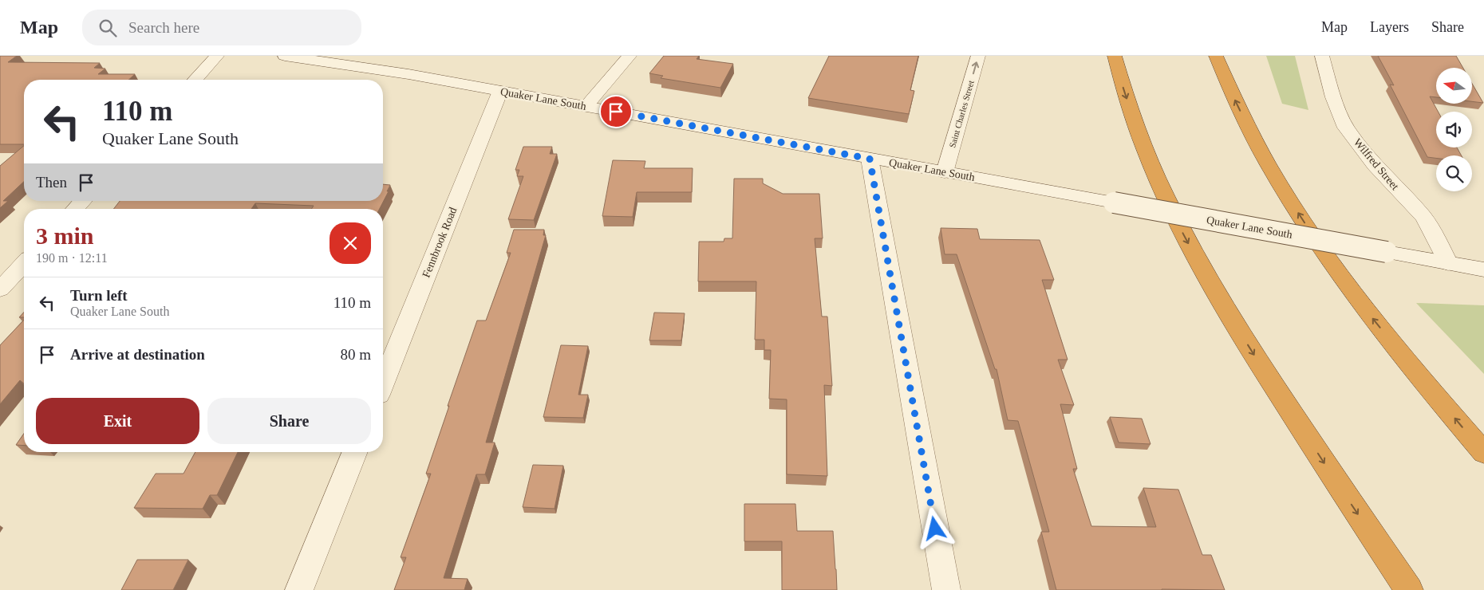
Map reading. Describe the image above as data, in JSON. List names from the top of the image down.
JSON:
{
  "streets": {
    "street": [
      "Quaker Lane South",
      "Saint Charles Street",
      "Wilfred Street",
      "Fennbrook Road"
    ]
  },
  "crossings": [
    ["Quaker Lane South", "Saint Charles Street"],
    ["Quaker Lane South", "Wilfred Street"],
    ["Quaker Lane South", "Fennbrook Road"]
  ],
  "one_way": ["Saint Charles Street"],
  "north": "left",
  "page": {
    "header": "Map",
    "search": "Search here",
    "nav": ["Map", "Layers", "Share"],
    "turn": ["110 m", "Quaker Lane South"],
    "then": "Then",
    "heading": ["3 min", "190 m · 12:11"],
    "list": [
      {
        "name": "Turn left",
        "note": "Quaker Lane South",
        "value": "110 m"
      },
      {
        "name": "Arrive at destination",
        "value": "80 m"
      }
    ],
    "buttons": ["Exit", "Share"]
  }
}
